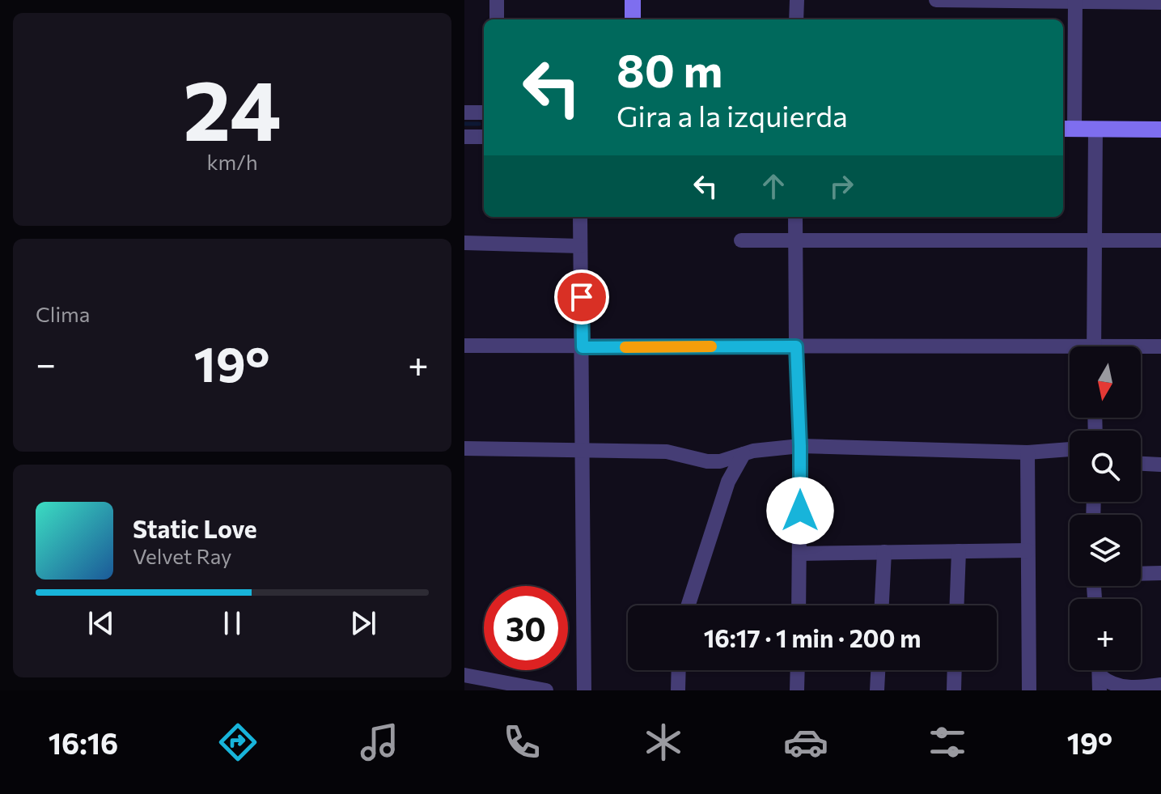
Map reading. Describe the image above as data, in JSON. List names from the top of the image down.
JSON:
{
  "north": "bottom",
  "page": {
    "tile": [
      ["24", "km/h"],
      "Clima"
    ],
    "turn": ["80 m", "Gira a la izquierda"],
    "heat": ["−", "19°", "+"],
    "map_buttons": "+",
    "song": ["Static Love", "Velvet Ray"],
    "limit": "30",
    "trip": "16:17 · 1 min · 200 m",
    "tabs": ["16:16", "19°"]
  }
}
